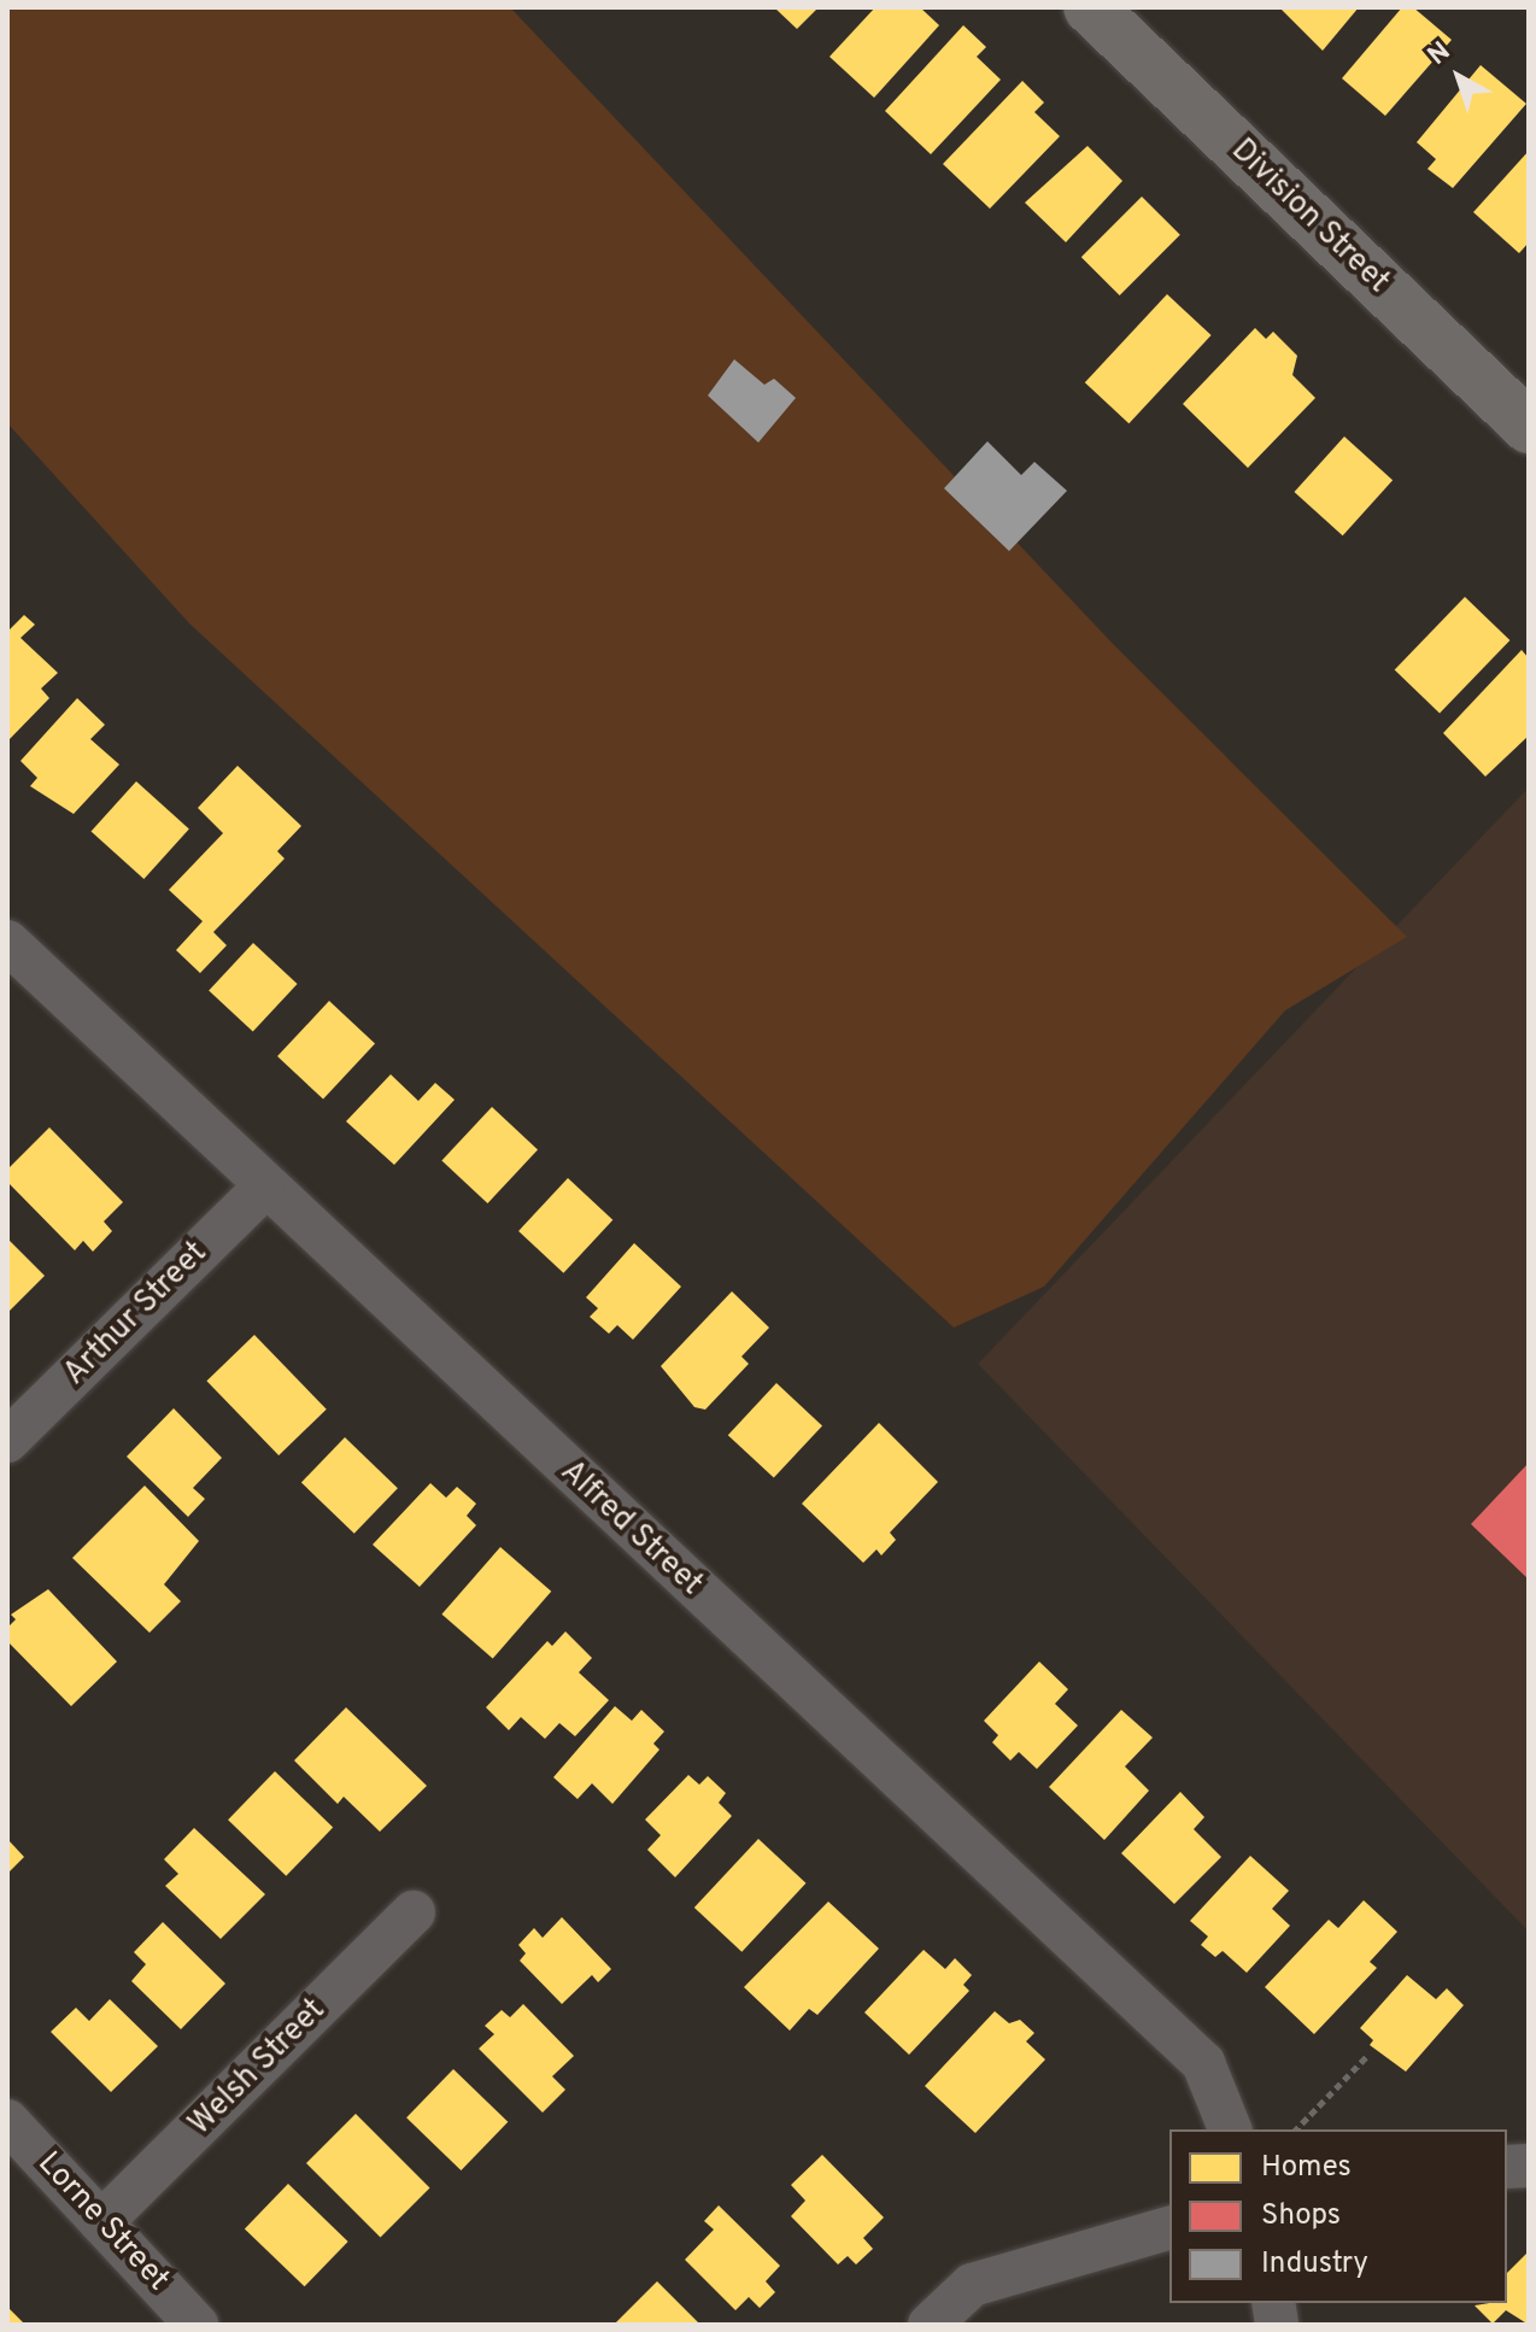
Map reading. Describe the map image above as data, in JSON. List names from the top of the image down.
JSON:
{
  "streets": {
    "main road": ["Division Street"],
    "street": [
      "Arthur Street",
      "Alfred Street",
      "Welsh Street",
      "Lorne Street"
    ]
  },
  "crossings": [
    ["Arthur Street", "Alfred Street"],
    ["Welsh Street", "Lorne Street"]
  ],
  "legend": ["Homes", "Shops", "Industry"],
  "north": "top left"
}
